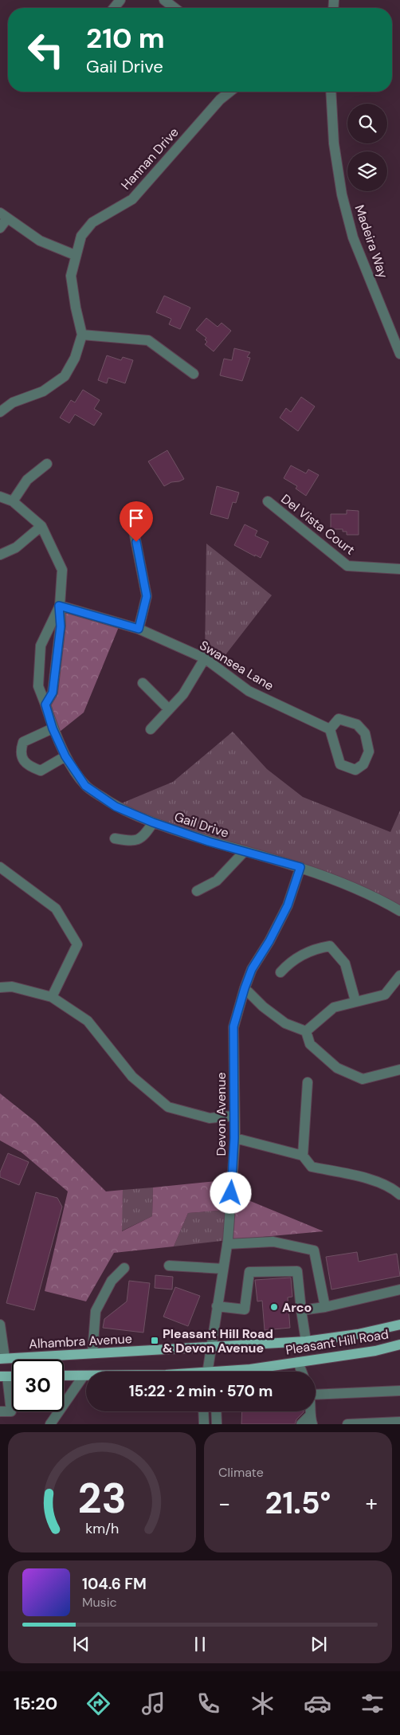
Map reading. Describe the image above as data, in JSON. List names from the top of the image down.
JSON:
{
  "streets": {
    "main road": ["Alhambra Avenue", "Pleasant Hill Road"],
    "street": [
      "Hannan Drive",
      "Madeira Way",
      "Del Vista Court",
      "Swansea Lane",
      "Gail Drive",
      "Devon Avenue"
    ]
  },
  "crossings": [
    ["Swansea Lane", "Gail Drive"],
    ["Gail Drive", "Devon Avenue"],
    ["Devon Avenue", "Alhambra Avenue"],
    ["Devon Avenue", "Pleasant Hill Road"],
    ["Alhambra Avenue", "Pleasant Hill Road"]
  ],
  "places": {
    "other": ["Arco"],
    "transit": ["Pleasant Hill Road & Devon Avenue"]
  },
  "page": {
    "turn": ["210 m", "Gail Drive"],
    "limit": "30",
    "trip": "15:22 · 2 min · 570 m",
    "tile": "Climate",
    "heat": ["−", "21.5°", "+"],
    "song": ["104.6 FM", "Music"],
    "tabs": "15:20",
    "gauge": ["23", "km/h"]
  }
}
